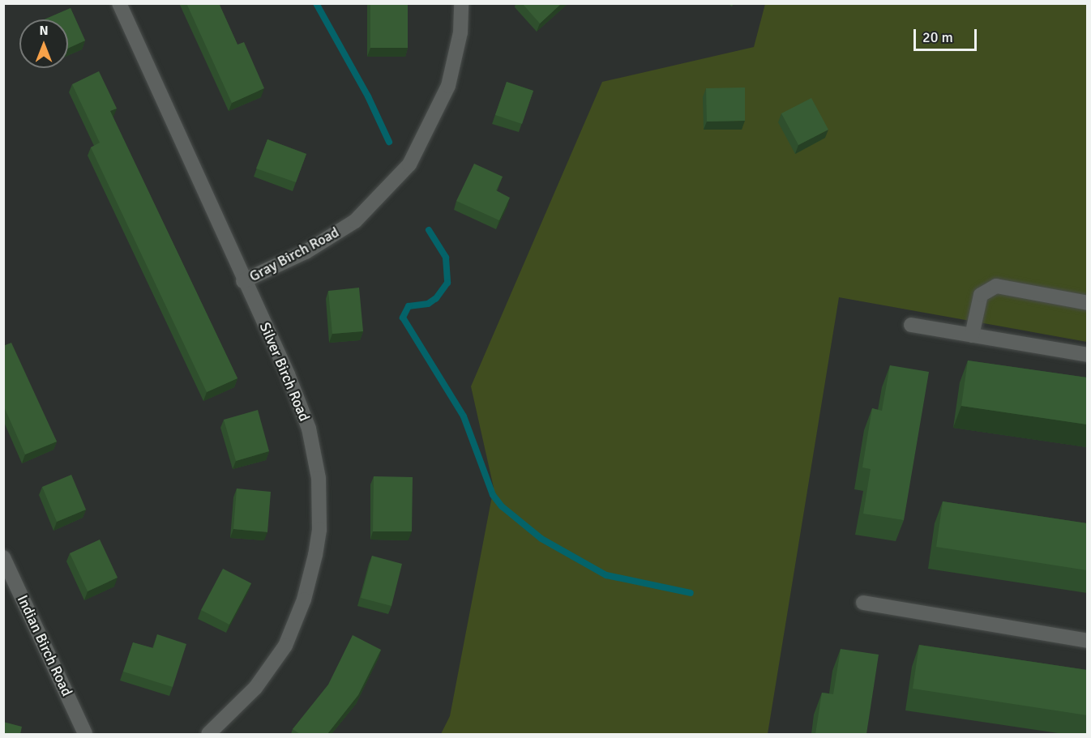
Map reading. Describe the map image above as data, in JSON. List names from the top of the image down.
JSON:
{
  "streets": {
    "street": ["Gray Birch Road", "Silver Birch Road", "Indian Birch Road"]
  },
  "crossings": [
    ["Gray Birch Road", "Silver Birch Road"]
  ],
  "scale_bar": "20 m",
  "north": "top"
}
